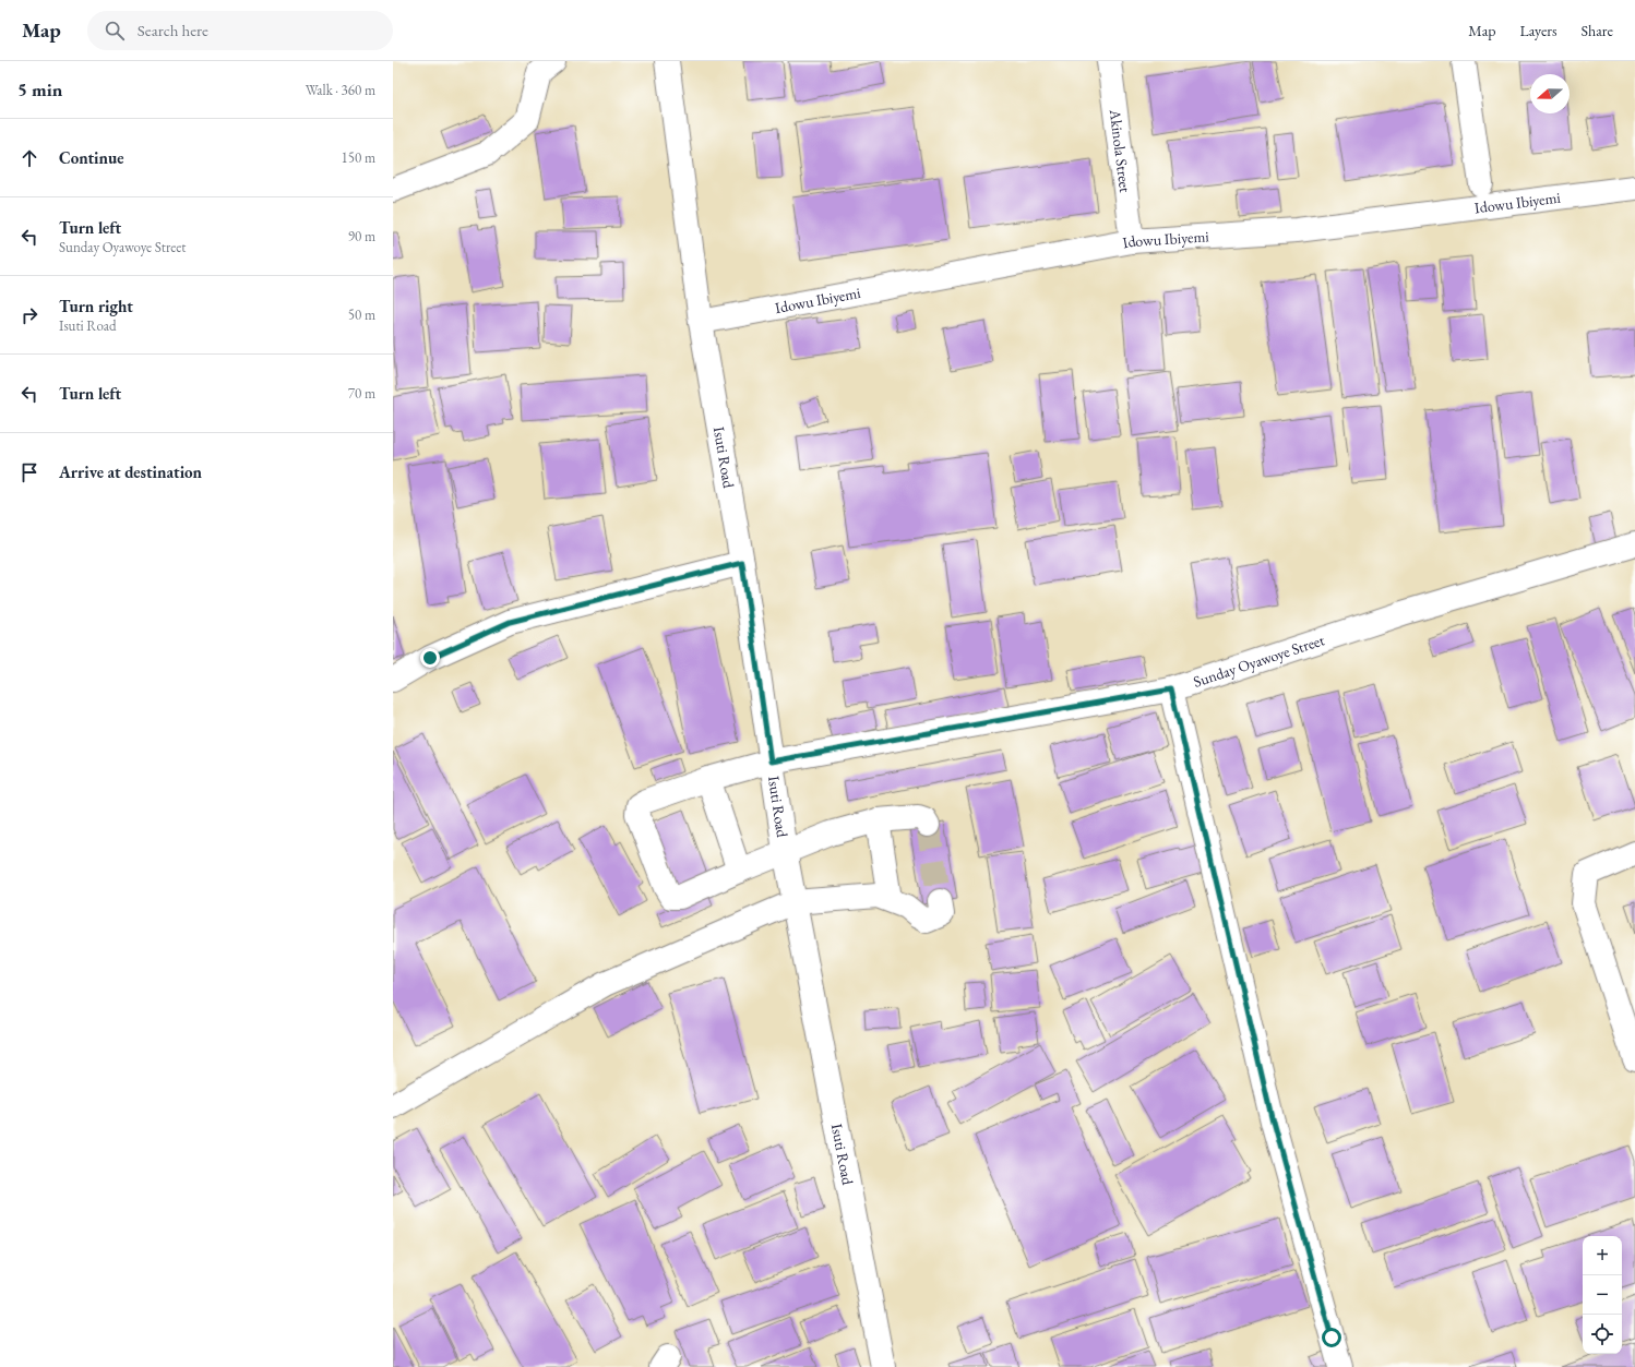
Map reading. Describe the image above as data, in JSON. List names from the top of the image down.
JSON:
{
  "streets": {
    "street": [
      "Akinola Street",
      "Idowu Ibiyemi",
      "Isuti Road",
      "Sunday Oyawoye Street"
    ]
  },
  "crossings": [
    ["Akinola Street", "Idowu Ibiyemi"],
    ["Idowu Ibiyemi", "Isuti Road"],
    ["Isuti Road", "Sunday Oyawoye Street"]
  ],
  "north": "left",
  "page": {
    "header": "Map",
    "search": "Search here",
    "nav": ["Map", "Layers", "Share"],
    "heading": ["5 min", "Walk · 360 m"],
    "list": [
      ["Continue", "150 m"],
      ["Turn left", "Sunday Oyawoye Street", "90 m"],
      ["Turn right", "Isuti Road", "50 m"],
      ["Turn left", "70 m"],
      "Arrive at destination"
    ],
    "map_buttons": ["+", "−"]
  }
}
